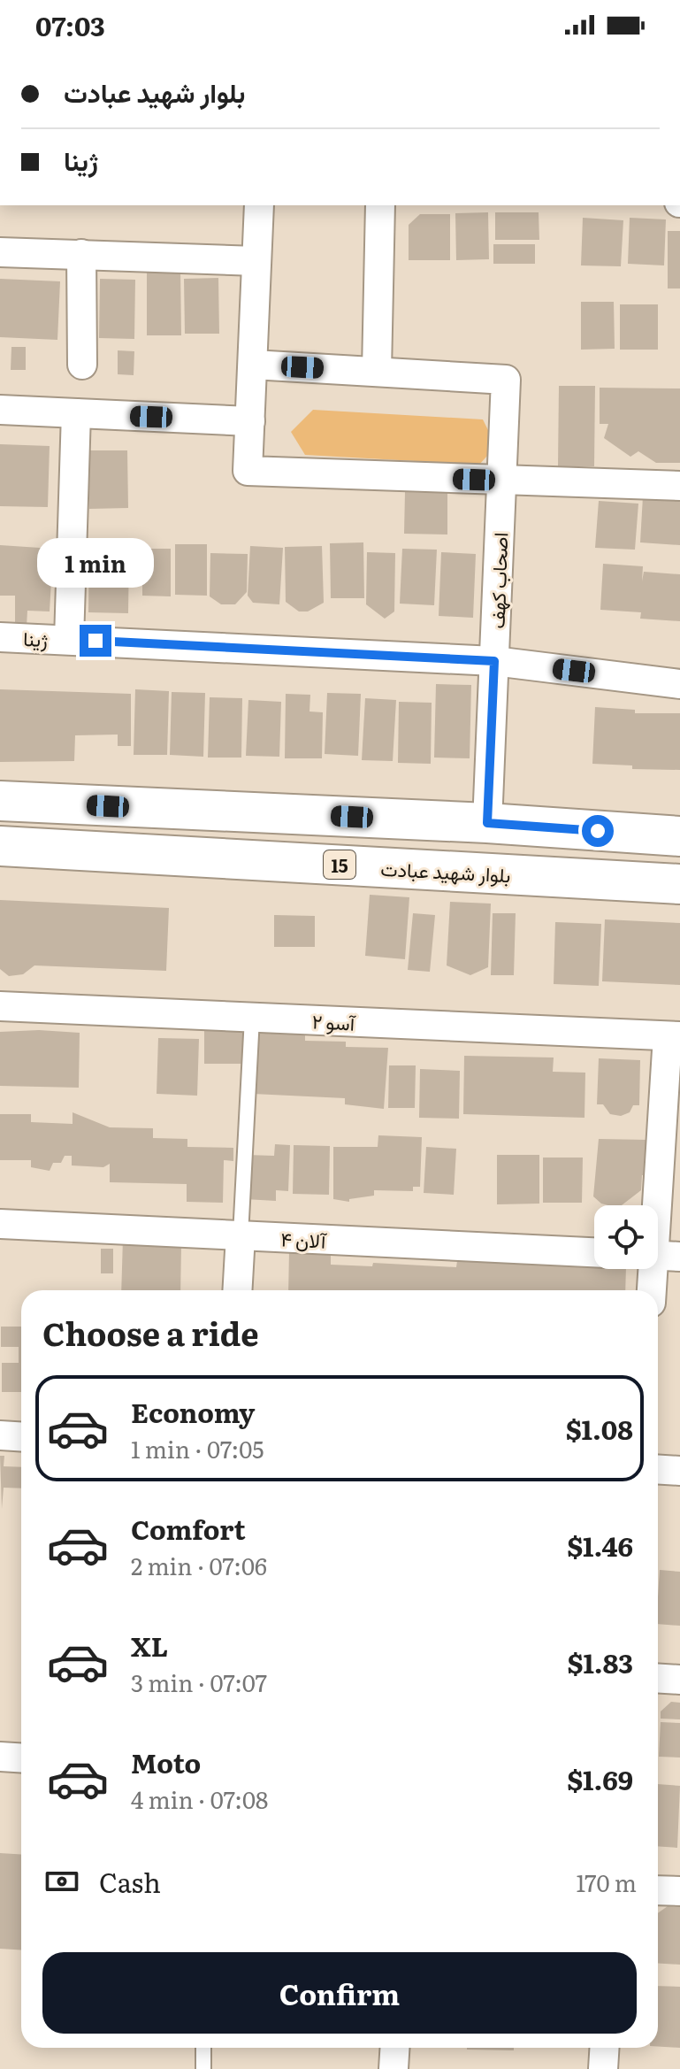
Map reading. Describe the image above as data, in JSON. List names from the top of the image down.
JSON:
{
  "streets": {
    "main road": ["15", "بلوار شهید عبادت"],
    "street": [
      "اصحاب کهف",
      "ژینا",
      "آسو ۲",
      "آلان ۴"
    ]
  },
  "crossings": [
    ["اصحاب کهف", "ژینا"]
  ],
  "page": {
    "status": "07:03",
    "banner": ["بلوار شهید عبادت", "ژینا"],
    "bubble": "1 min",
    "heading": "Choose a ride",
    "list": [
      {
        "name": "Economy",
        "note": "1 min · 07:05",
        "value": "$1.08"
      },
      {
        "name": "Comfort",
        "note": "2 min · 07:06",
        "value": "$1.46"
      },
      {
        "name": "XL",
        "note": "3 min · 07:07",
        "value": "$1.83"
      },
      {
        "name": "Moto",
        "note": "4 min · 07:08",
        "value": "$1.69"
      }
    ],
    "pay": ["Cash", "170 m"],
    "buttons": "Confirm"
  }
}
